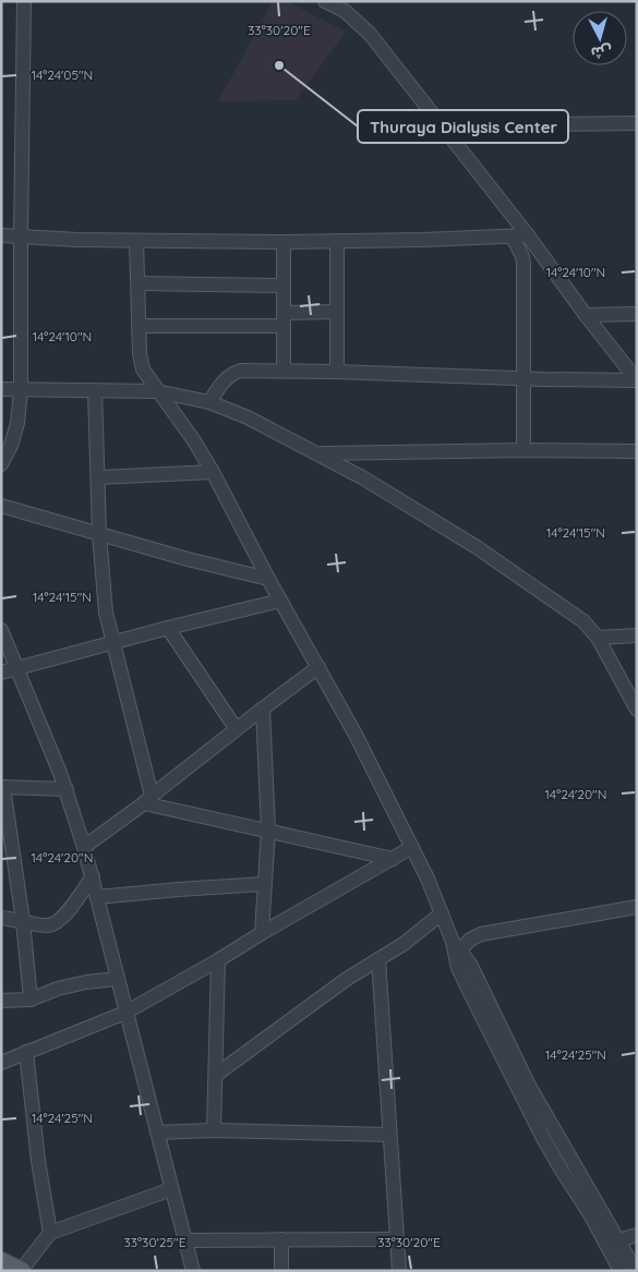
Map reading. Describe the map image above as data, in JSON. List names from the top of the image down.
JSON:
{
  "places": ["Thuraya Dialysis Center"],
  "north": "bottom",
  "coordinates": [
    "33°30'20\"E",
    "14°24'05\"N",
    "14°24'10\"N",
    "14°24'15\"N",
    "14°24'20\"N",
    "14°24'25\"N",
    "33°30'25\"E"
  ]
}
